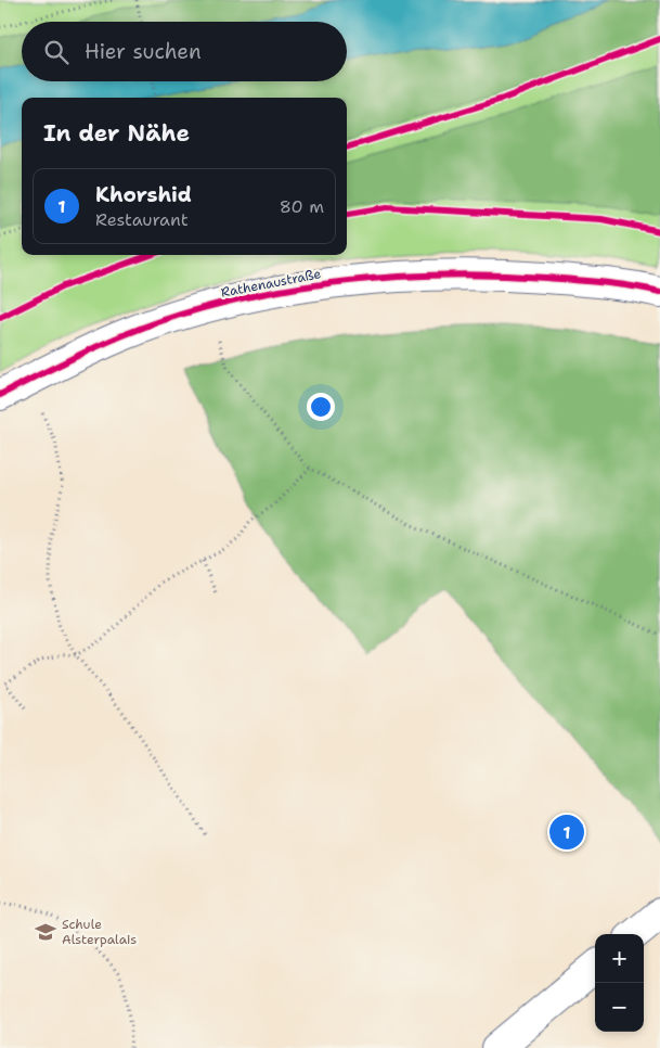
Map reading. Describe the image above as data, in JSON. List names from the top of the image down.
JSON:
{
  "streets": {
    "street": ["Rathenaustraße"]
  },
  "places": {
    "school or university": ["Schule Alsterpalais"]
  },
  "page": {
    "search": "Hier suchen",
    "heading": "In der Nähe",
    "list": [
      {
        "mark": "1",
        "name": "Khorshid",
        "note": "Restaurant",
        "value": "80 m"
      }
    ],
    "pins": "1",
    "map_buttons": ["+", "−"]
  }
}
